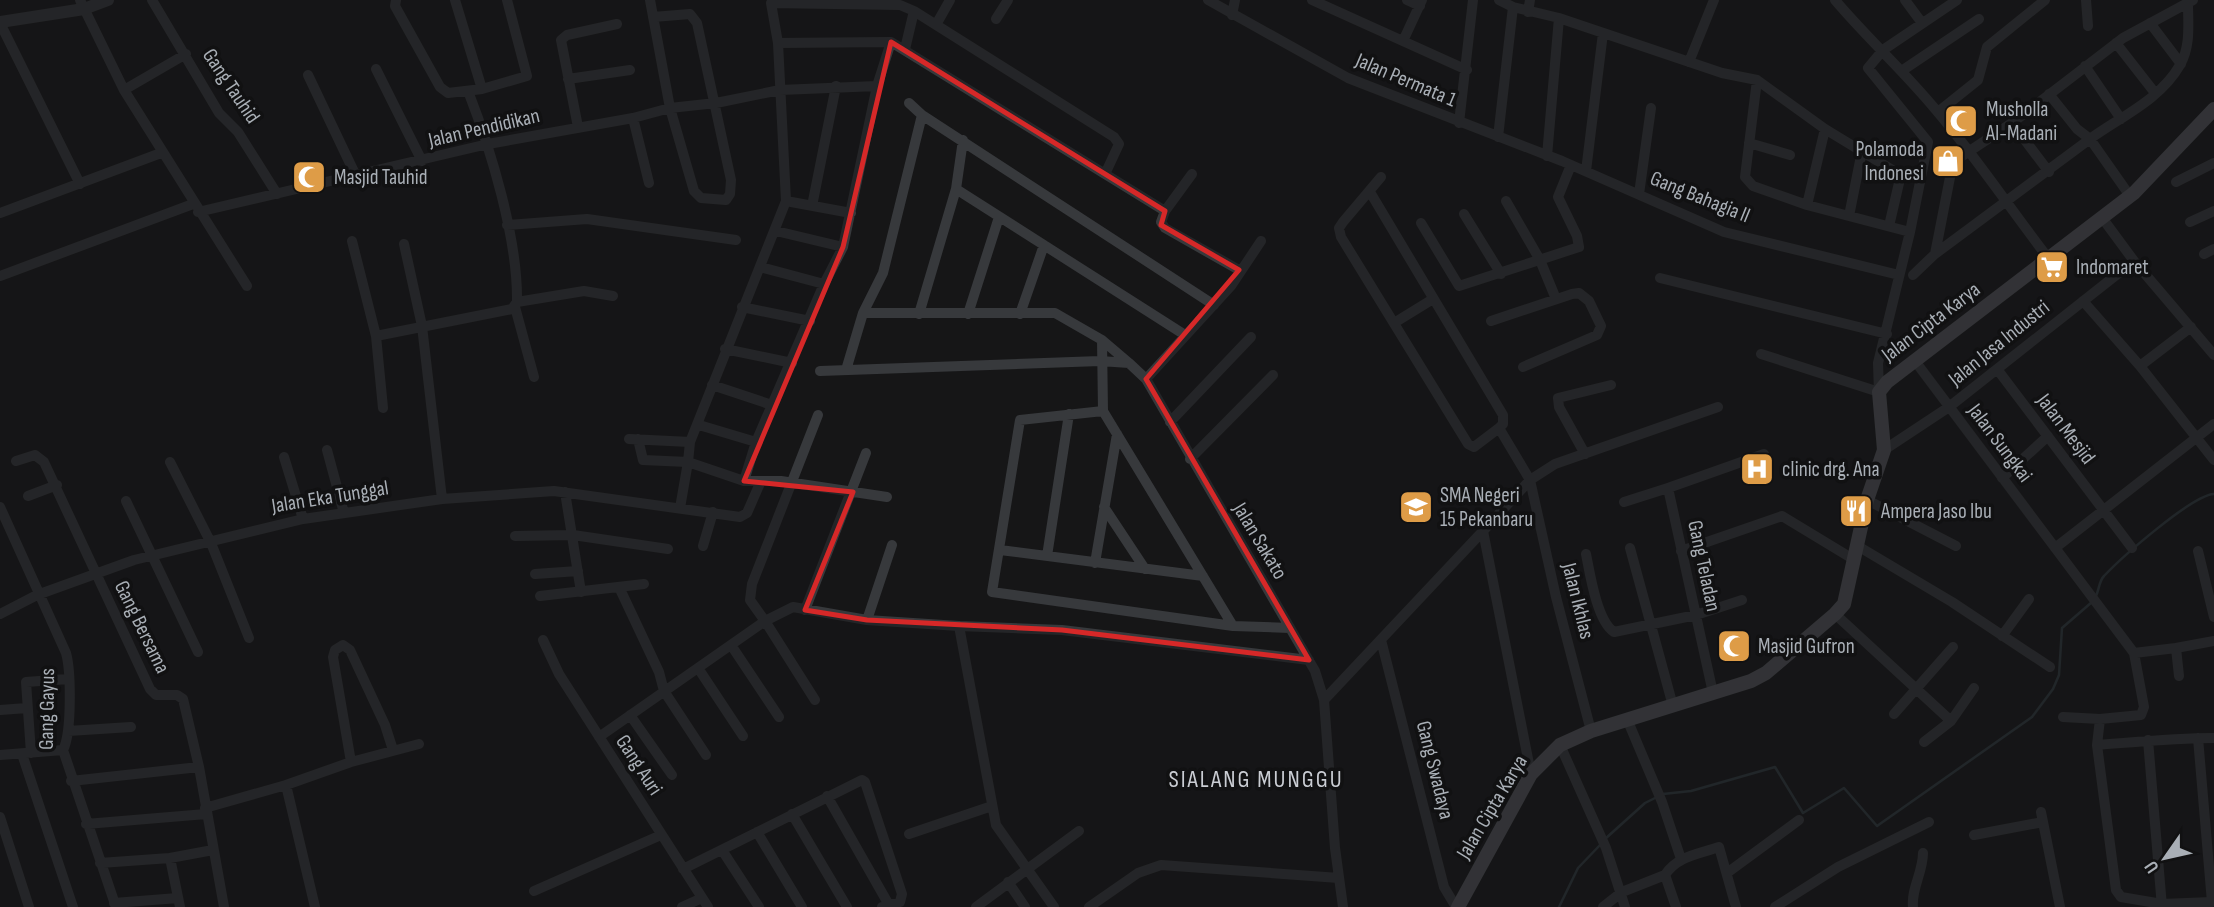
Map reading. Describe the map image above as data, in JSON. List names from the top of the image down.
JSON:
{
  "streets": {
    "main road": ["Jalan Cipta Karya"],
    "street": [
      "Jalan Permata 1",
      "Gang Tauhid",
      "Jalan Pendidikan",
      "Gang Bahagia ll",
      "Jalan Jasa Industri",
      "Jalan Mesjid",
      "Jalan Sungkai",
      "Jalan Eka Tunggal",
      "Jalan Sakato",
      "Gang Teladan",
      "Jalan Ikhlas",
      "Gang Bersama",
      "Gang Gayus",
      "Gang Auri",
      "Gang Swadaya"
    ]
  },
  "crossings": [
    ["Jalan Permata 1", "Gang Bahagia ll"],
    ["Gang Tauhid", "Jalan Pendidikan"],
    ["Jalan Cipta Karya", "Jalan Jasa Industri"],
    ["Jalan Cipta Karya", "Jalan Sungkai"],
    ["Jalan Cipta Karya", "Gang Teladan"],
    ["Jalan Cipta Karya", "Jalan Ikhlas"],
    ["Jalan Cipta Karya", "Gang Swadaya"],
    ["Jalan Jasa Industri", "Jalan Mesjid"],
    ["Jalan Jasa Industri", "Jalan Sungkai"],
    ["Jalan Eka Tunggal", "Gang Bersama"],
    ["Jalan Eka Tunggal", "Gang Gayus"]
  ],
  "districts": ["SIALANG MUNGGU"],
  "places": {
    "mosque": ["Musholla Al-Madani", "Masjid Tauhid", "Masjid Gufron"],
    "shop": ["Polamoda Indonesi"],
    "supermarket": ["Indomaret"],
    "hospital": ["clinic drg. Ana"],
    "school or university": ["SMA Negeri 15 Pekanbaru"],
    "restaurant": ["Ampera Jaso Ibu"]
  },
  "north": "bottom left"
}
